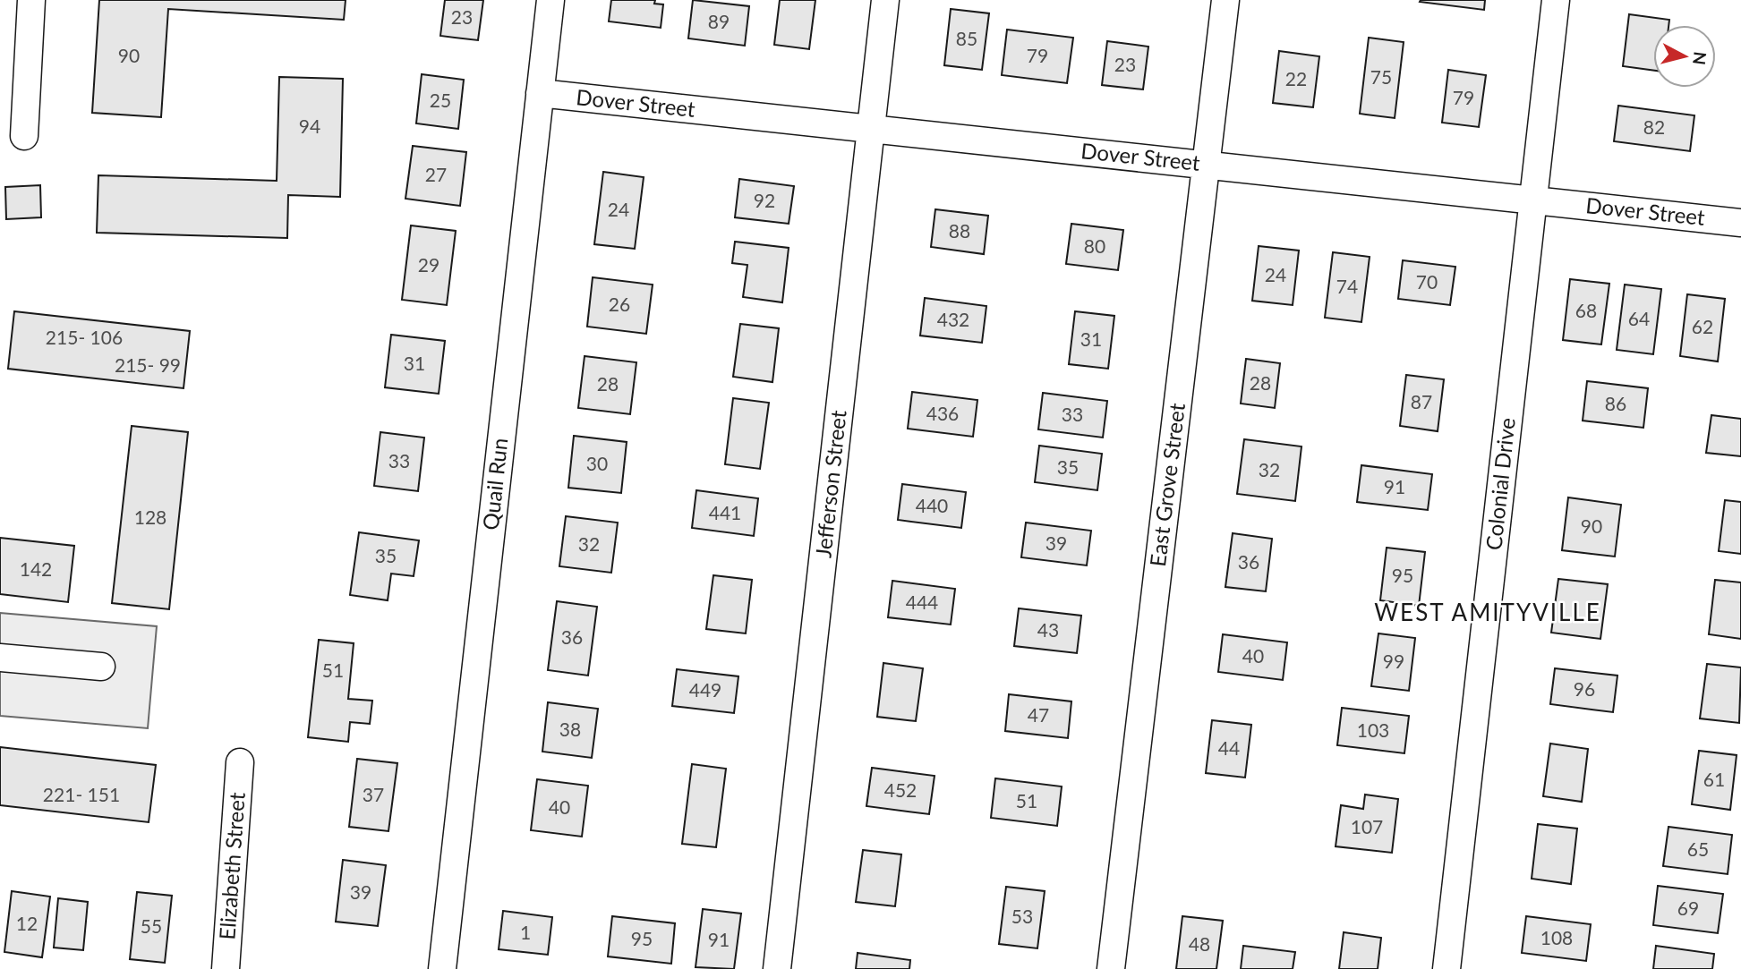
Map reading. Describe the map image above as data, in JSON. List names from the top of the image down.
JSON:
{
  "streets": {
    "street": [
      "Dover Street",
      "Quail Run",
      "Jefferson Street",
      "Colonial Drive",
      "East Grove Street",
      "Elizabeth Street"
    ]
  },
  "crossings": [
    ["Dover Street", "Quail Run"],
    ["Dover Street", "Jefferson Street"],
    ["Dover Street", "Colonial Drive"],
    ["Dover Street", "East Grove Street"]
  ],
  "districts": ["WEST AMITYVILLE"],
  "house_numbers": [
    "23",
    "89",
    "85",
    "90",
    "79",
    "23",
    "75",
    "22",
    "79",
    "25",
    "94",
    "82",
    "27",
    "92",
    "24",
    "88",
    "80",
    "29",
    "24",
    "70",
    "74",
    "26",
    "68",
    "64",
    "432",
    "62",
    "215- 106",
    "31",
    "31",
    "215- 99",
    "28",
    "28",
    "87",
    "86",
    "436",
    "33",
    "33",
    "30",
    "35",
    "32",
    "91",
    "440",
    "441",
    "128",
    "90",
    "39",
    "32",
    "35",
    "36",
    "142",
    "95",
    "444",
    "43",
    "36",
    "40",
    "99",
    "51",
    "96",
    "449",
    "47",
    "38",
    "103",
    "44",
    "61",
    "452",
    "221- 151",
    "37",
    "51",
    "40",
    "107",
    "65",
    "39",
    "69",
    "53",
    "12",
    "55",
    "1",
    "108",
    "95",
    "91",
    "48"
  ],
  "north": "right"
}
